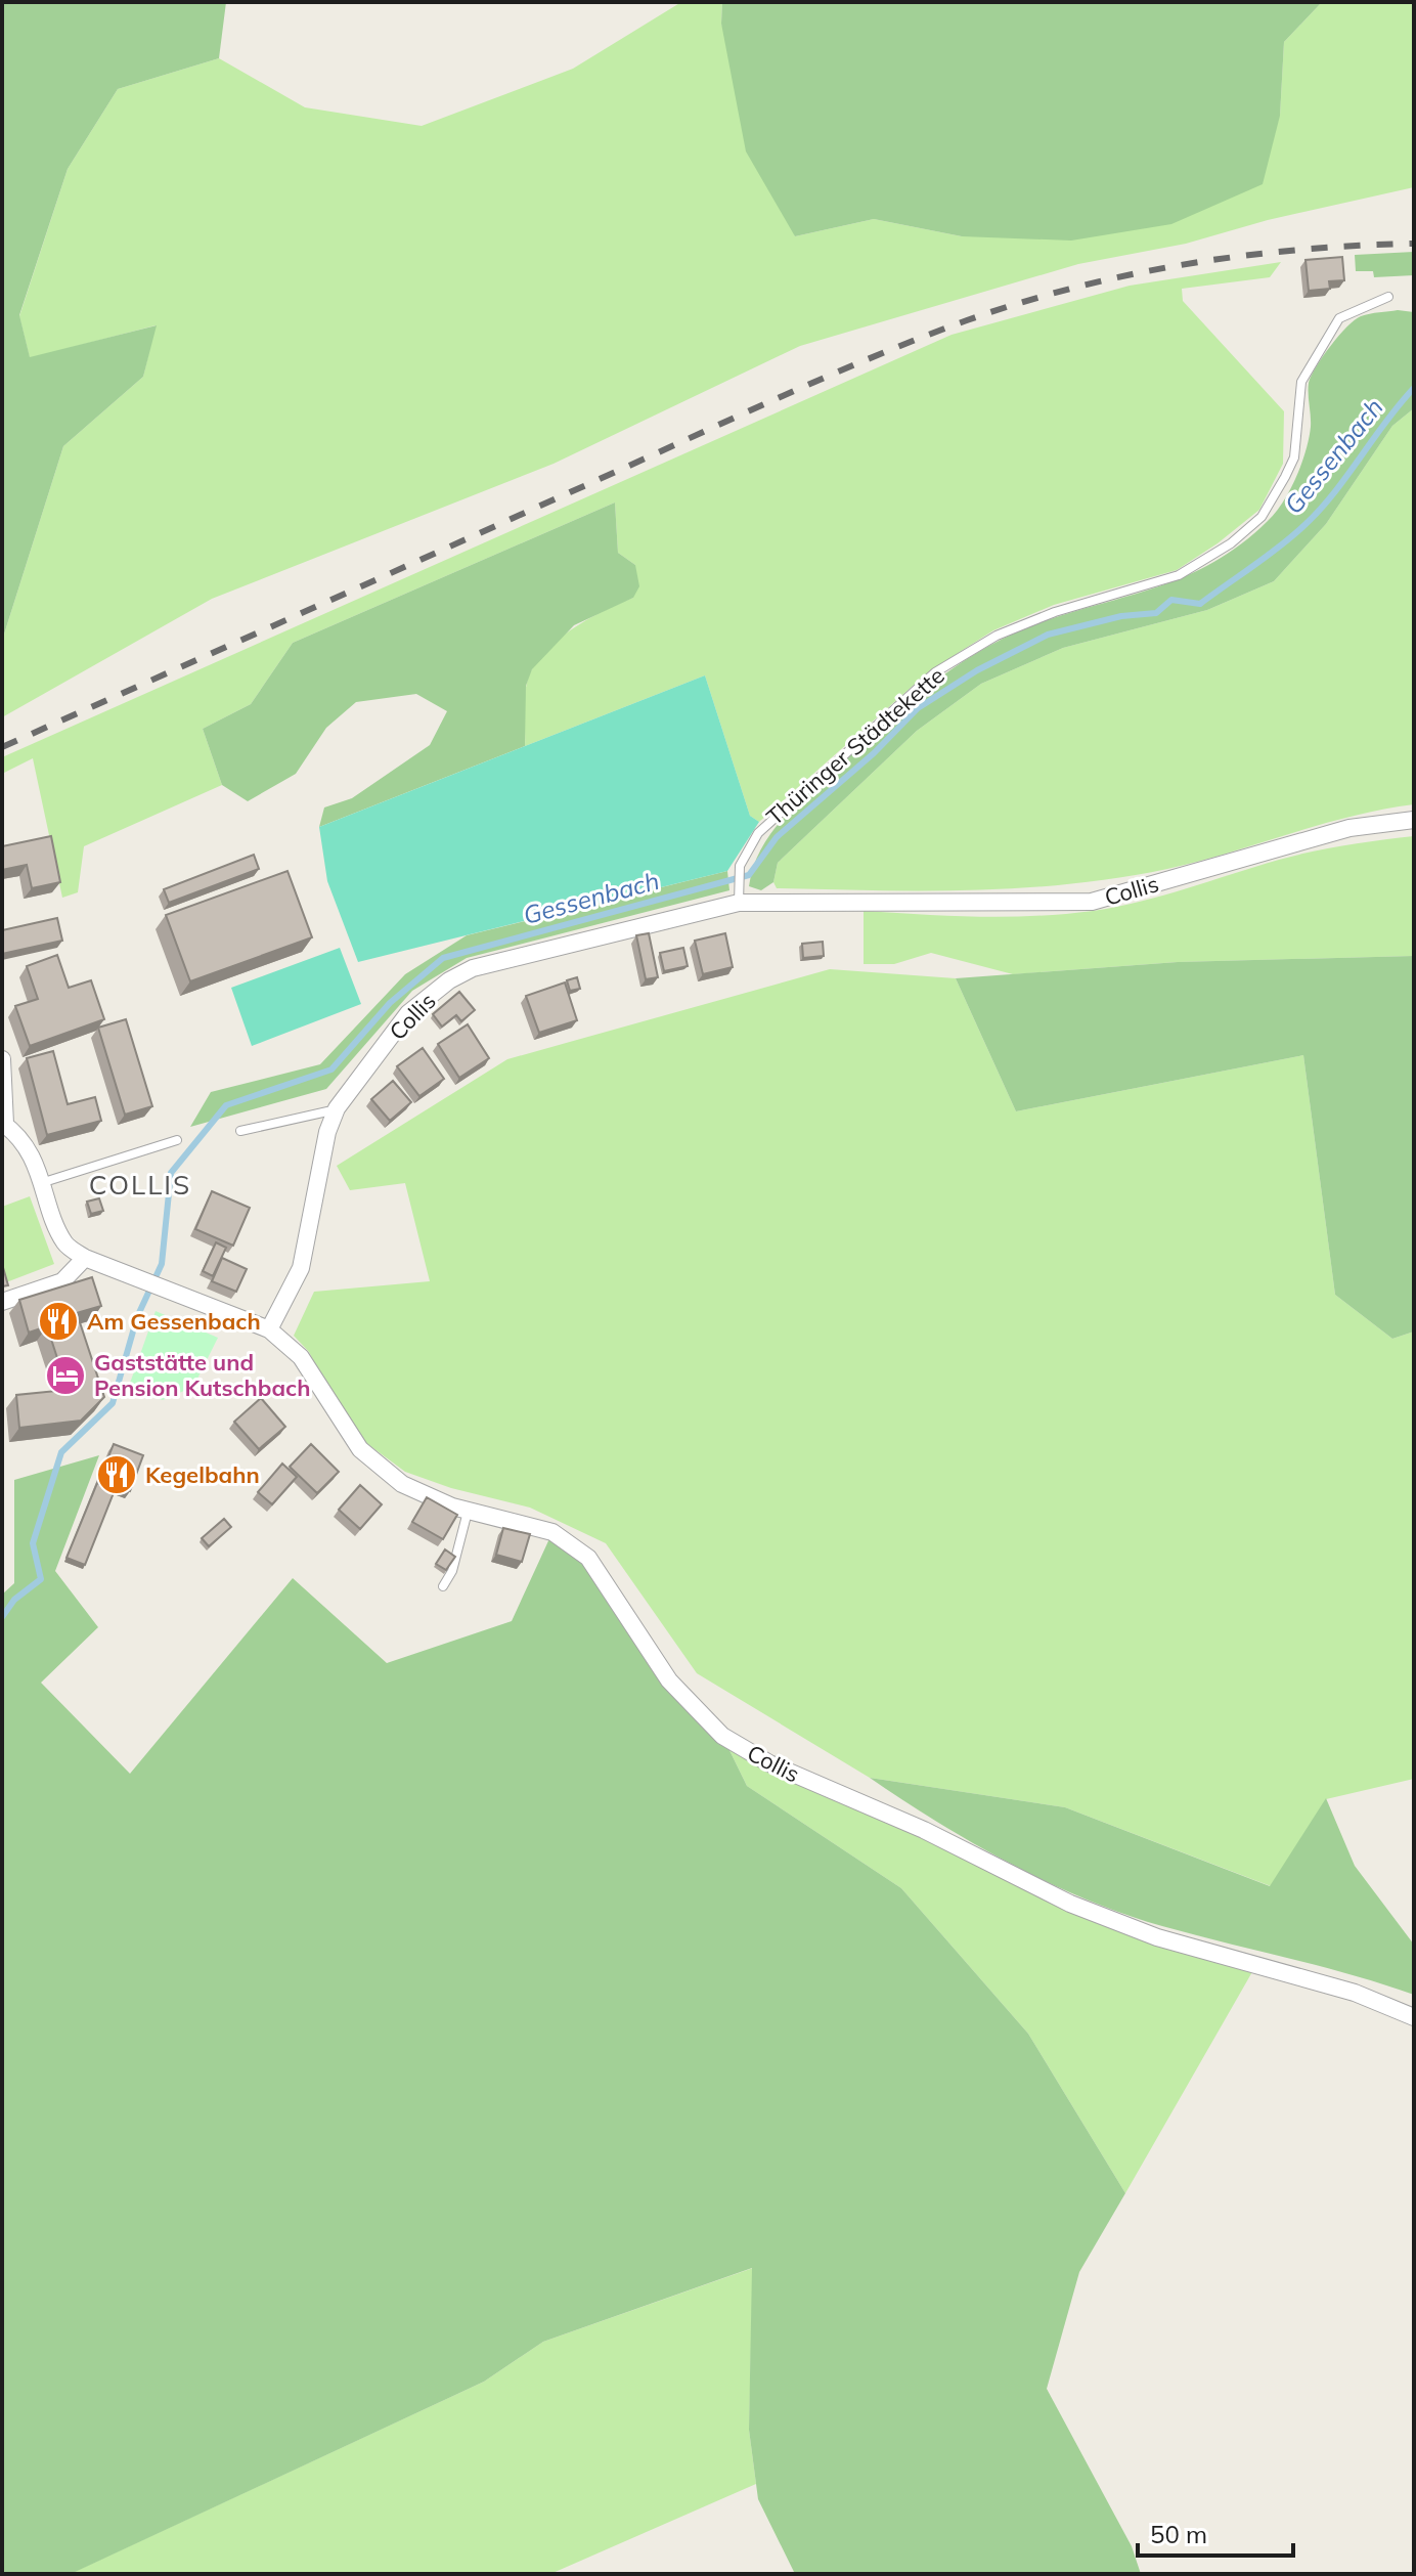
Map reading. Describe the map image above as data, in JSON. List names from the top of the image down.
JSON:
{
  "streets": {
    "street": ["Collis"],
    "lane": ["Thüringer Städtekette"]
  },
  "crossings": [
    ["Thüringer Städtekette", "Collis"]
  ],
  "districts": ["COLLIS"],
  "water": ["Gessenbach"],
  "places": {
    "restaurant": ["Am Gessenbach", "Kegelbahn"],
    "hotel": ["Gaststätte und Pension Kutschbach"]
  },
  "scale_bar": "50 m"
}
